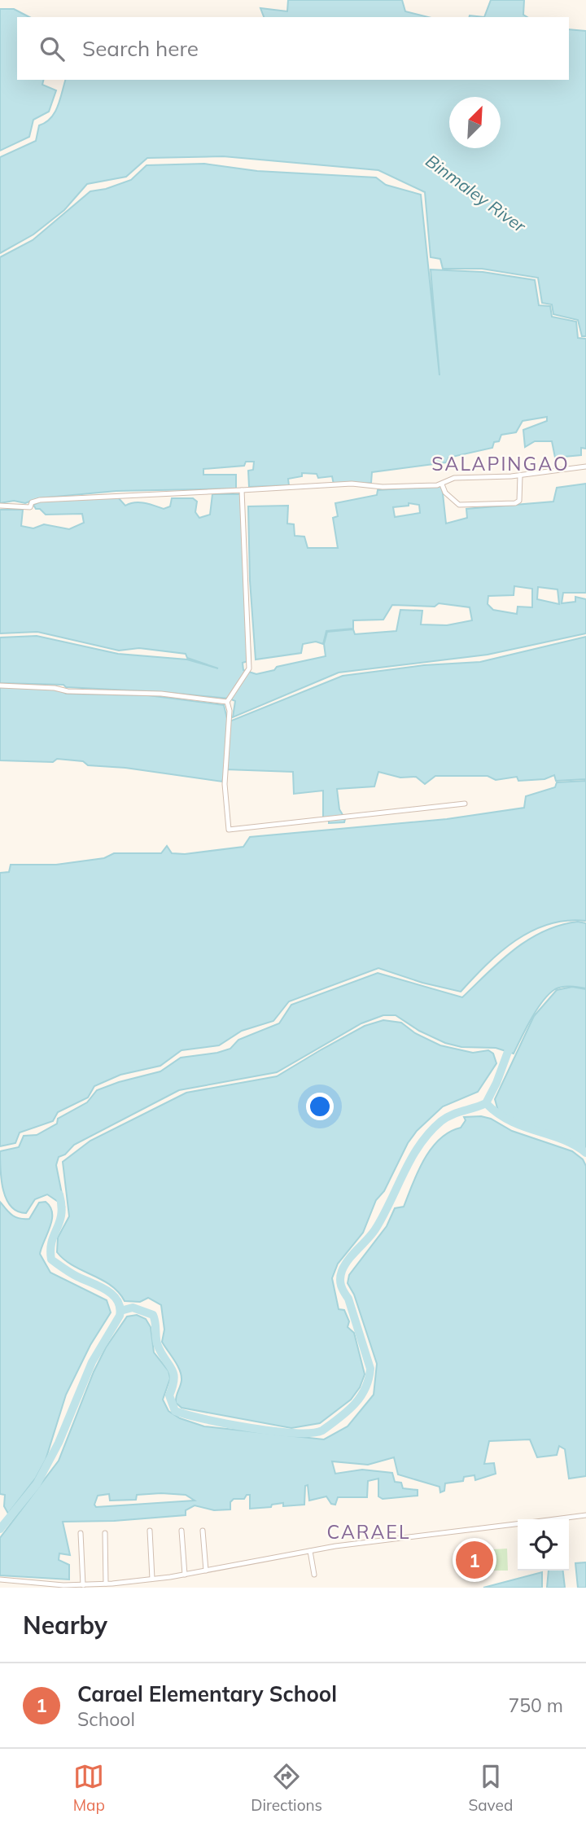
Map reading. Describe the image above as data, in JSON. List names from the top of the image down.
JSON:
{
  "districts": ["SALAPINGAO", "CARAEL"],
  "water": ["Binmaley River"],
  "north": "top right",
  "page": {
    "search": "Search here",
    "pins": "1",
    "heading": "Nearby",
    "list": [
      {
        "mark": "1",
        "name": "Carael Elementary School",
        "note": "School",
        "value": "750 m"
      }
    ],
    "nav": ["Map", "Directions", "Saved"]
  }
}
